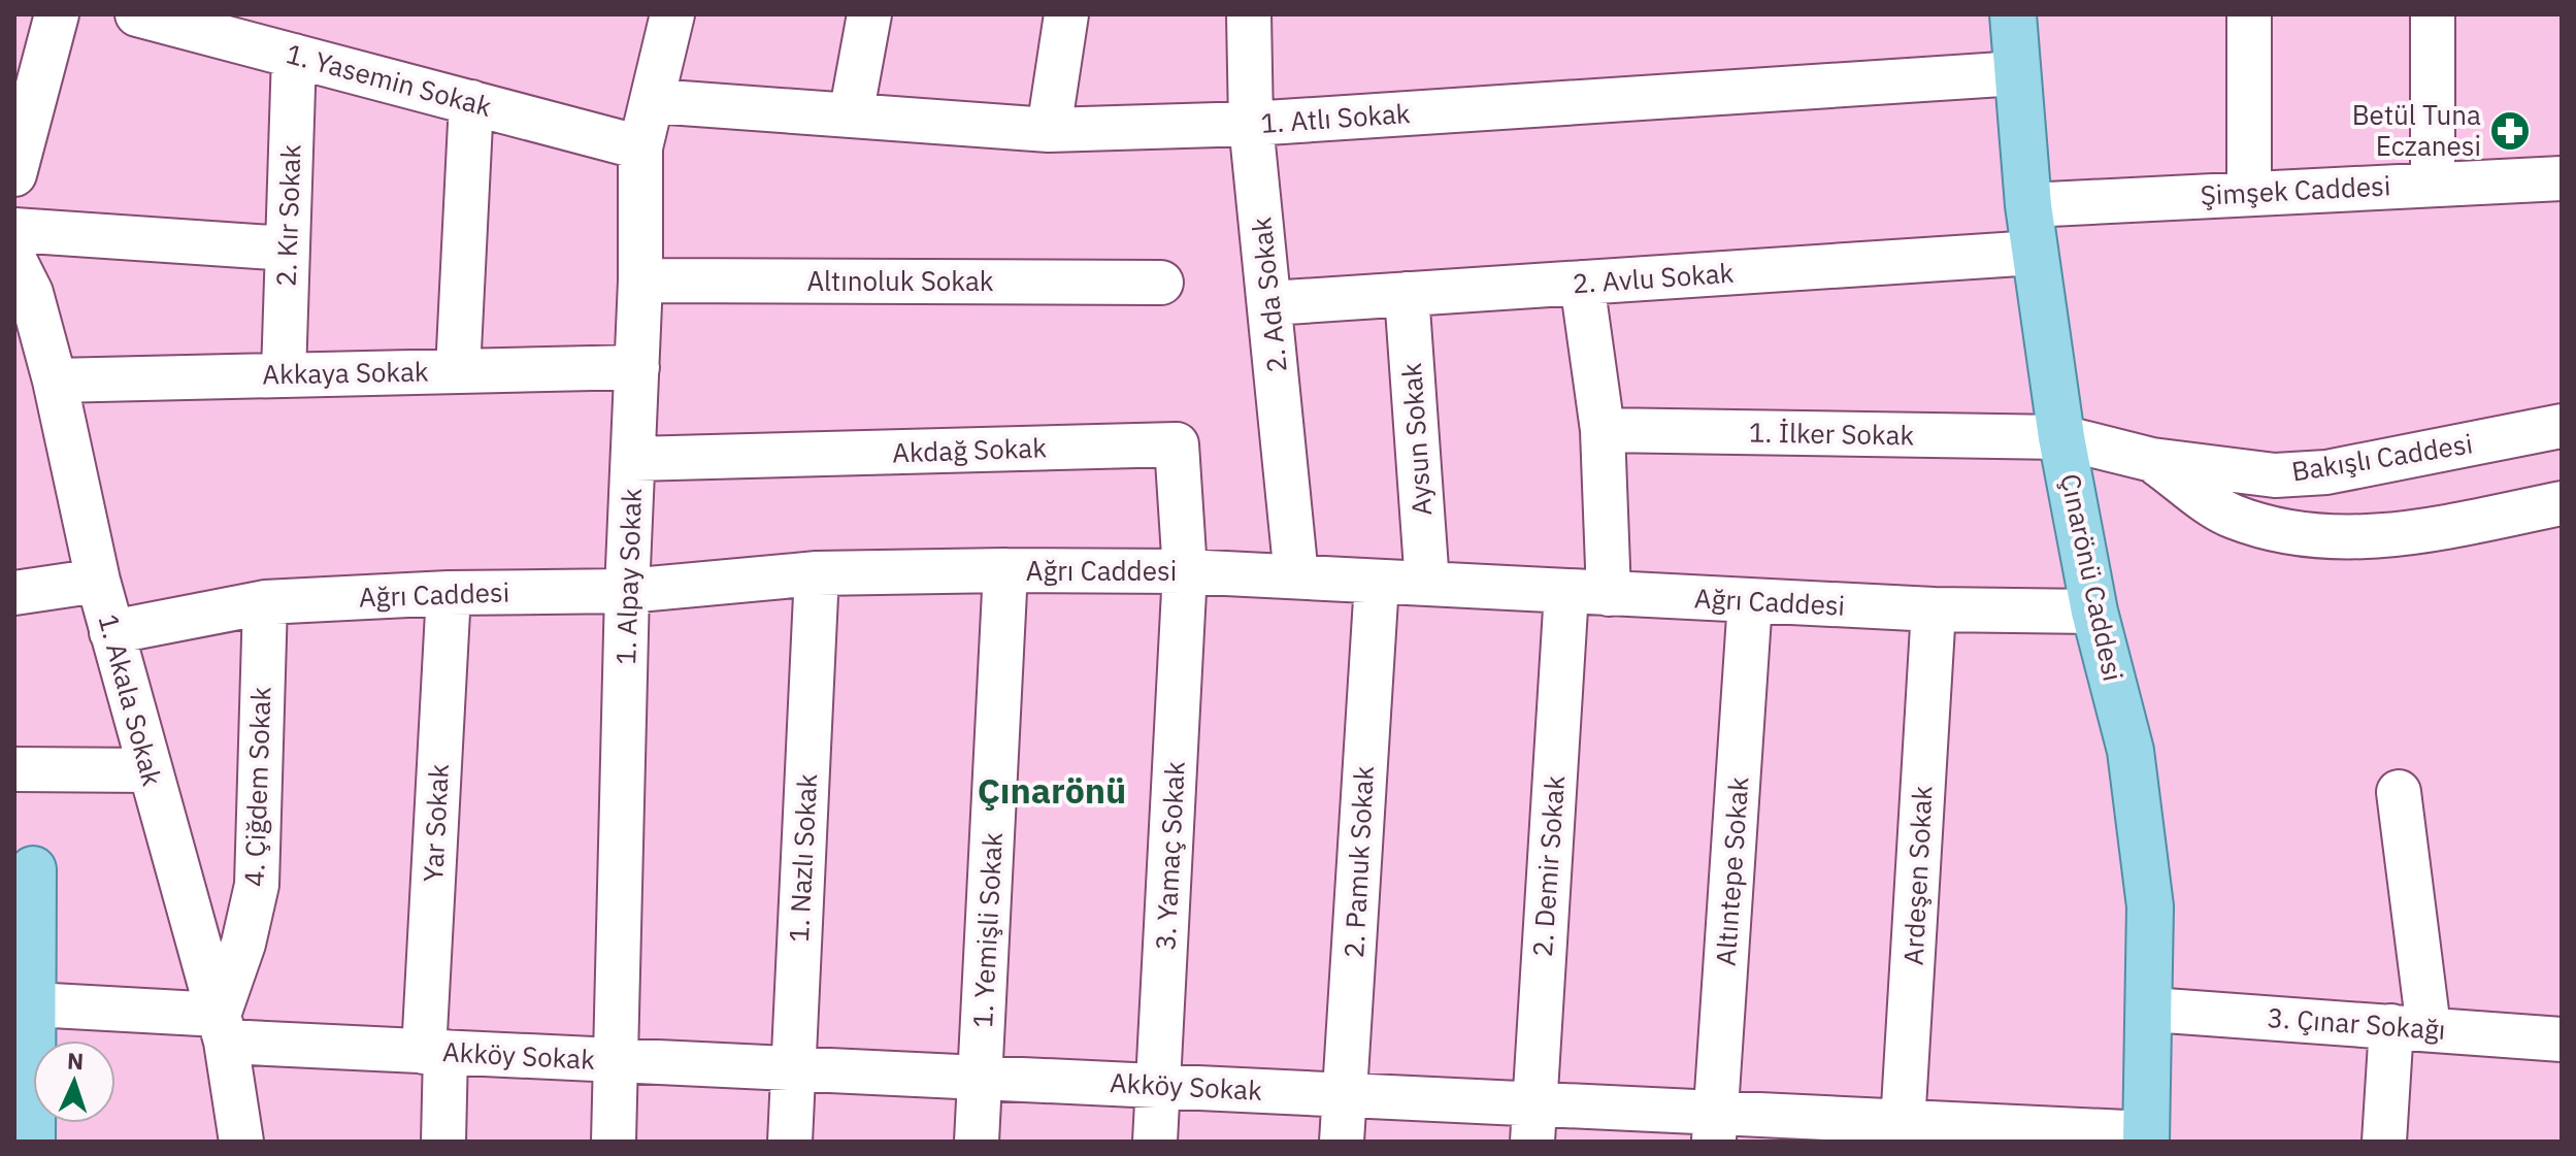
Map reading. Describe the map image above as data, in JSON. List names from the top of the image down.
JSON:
{
  "streets": {
    "main road": ["Çınarönü Caddesi"],
    "street": [
      "1. Yasemin Sokak",
      "1. Atlı Sokak",
      "Şimşek Caddesi",
      "2. Kır Sokak",
      "2. Avlu Sokak",
      "Altınoluk Sokak",
      "2. Ada Sokak",
      "Akkaya Sokak",
      "1. İlker Sokak",
      "Aysun Sokak",
      "Akdağ Sokak",
      "Bakışlı Caddesi",
      "Ağrı Caddesi",
      "1. Alpay Sokak",
      "1. Akala Sokak",
      "4. Çiğdem Sokak",
      "Yar Sokak",
      "3. Yamaç Sokak",
      "1. Nazlı Sokak",
      "2. Pamuk Sokak",
      "2. Demir Sokak",
      "Altıntepe Sokak",
      "Ardeşen Sokak",
      "1. Yemişli Sokak",
      "3. Çınar Sokağı",
      "Akköy Sokak"
    ]
  },
  "crossings": [
    ["1. Yasemin Sokak", "2. Kır Sokak"],
    ["1. Yasemin Sokak", "1. Alpay Sokak"],
    ["1. Atlı Sokak", "2. Ada Sokak"],
    ["1. Atlı Sokak", "1. Alpay Sokak"],
    ["1. Atlı Sokak", "Çınarönü Caddesi"],
    ["Şimşek Caddesi", "Çınarönü Caddesi"],
    ["2. Kır Sokak", "Akkaya Sokak"],
    ["2. Avlu Sokak", "2. Ada Sokak"],
    ["2. Avlu Sokak", "Aysun Sokak"],
    ["2. Avlu Sokak", "Çınarönü Caddesi"],
    ["Altınoluk Sokak", "1. Alpay Sokak"],
    ["2. Ada Sokak", "Ağrı Caddesi"],
    ["Akkaya Sokak", "1. Alpay Sokak"],
    ["Akkaya Sokak", "1. Akala Sokak"],
    ["1. İlker Sokak", "Bakışlı Caddesi"],
    ["1. İlker Sokak", "Çınarönü Caddesi"],
    ["Aysun Sokak", "Ağrı Caddesi"],
    ["Akdağ Sokak", "Ağrı Caddesi"],
    ["Akdağ Sokak", "1. Alpay Sokak"],
    ["Akdağ Sokak", "3. Yamaç Sokak"],
    ["Bakışlı Caddesi", "Çınarönü Caddesi"],
    ["Ağrı Caddesi", "1. Alpay Sokak"],
    ["Ağrı Caddesi", "Çınarönü Caddesi"],
    ["Ağrı Caddesi", "1. Akala Sokak"],
    ["Ağrı Caddesi", "4. Çiğdem Sokak"],
    ["Ağrı Caddesi", "Yar Sokak"],
    ["Ağrı Caddesi", "3. Yamaç Sokak"],
    ["Ağrı Caddesi", "1. Nazlı Sokak"],
    ["Ağrı Caddesi", "2. Pamuk Sokak"],
    ["Ağrı Caddesi", "2. Demir Sokak"],
    ["Ağrı Caddesi", "Altıntepe Sokak"],
    ["Ağrı Caddesi", "Ardeşen Sokak"],
    ["Ağrı Caddesi", "1. Yemişli Sokak"],
    ["1. Alpay Sokak", "Akköy Sokak"],
    ["Çınarönü Caddesi", "3. Çınar Sokağı"],
    ["Çınarönü Caddesi", "Akköy Sokak"],
    ["1. Akala Sokak", "4. Çiğdem Sokak"],
    ["1. Akala Sokak", "Akköy Sokak"],
    ["4. Çiğdem Sokak", "Akköy Sokak"],
    ["Yar Sokak", "Akköy Sokak"],
    ["3. Yamaç Sokak", "Akköy Sokak"],
    ["1. Nazlı Sokak", "Akköy Sokak"],
    ["2. Pamuk Sokak", "Akköy Sokak"],
    ["2. Demir Sokak", "Akköy Sokak"],
    ["Altıntepe Sokak", "Akköy Sokak"],
    ["Ardeşen Sokak", "Akköy Sokak"],
    ["1. Yemişli Sokak", "Akköy Sokak"]
  ],
  "districts": ["Çınarönü"],
  "places": {
    "pharmacy": ["Betül Tuna Eczanesi"]
  },
  "north": "top"
}
